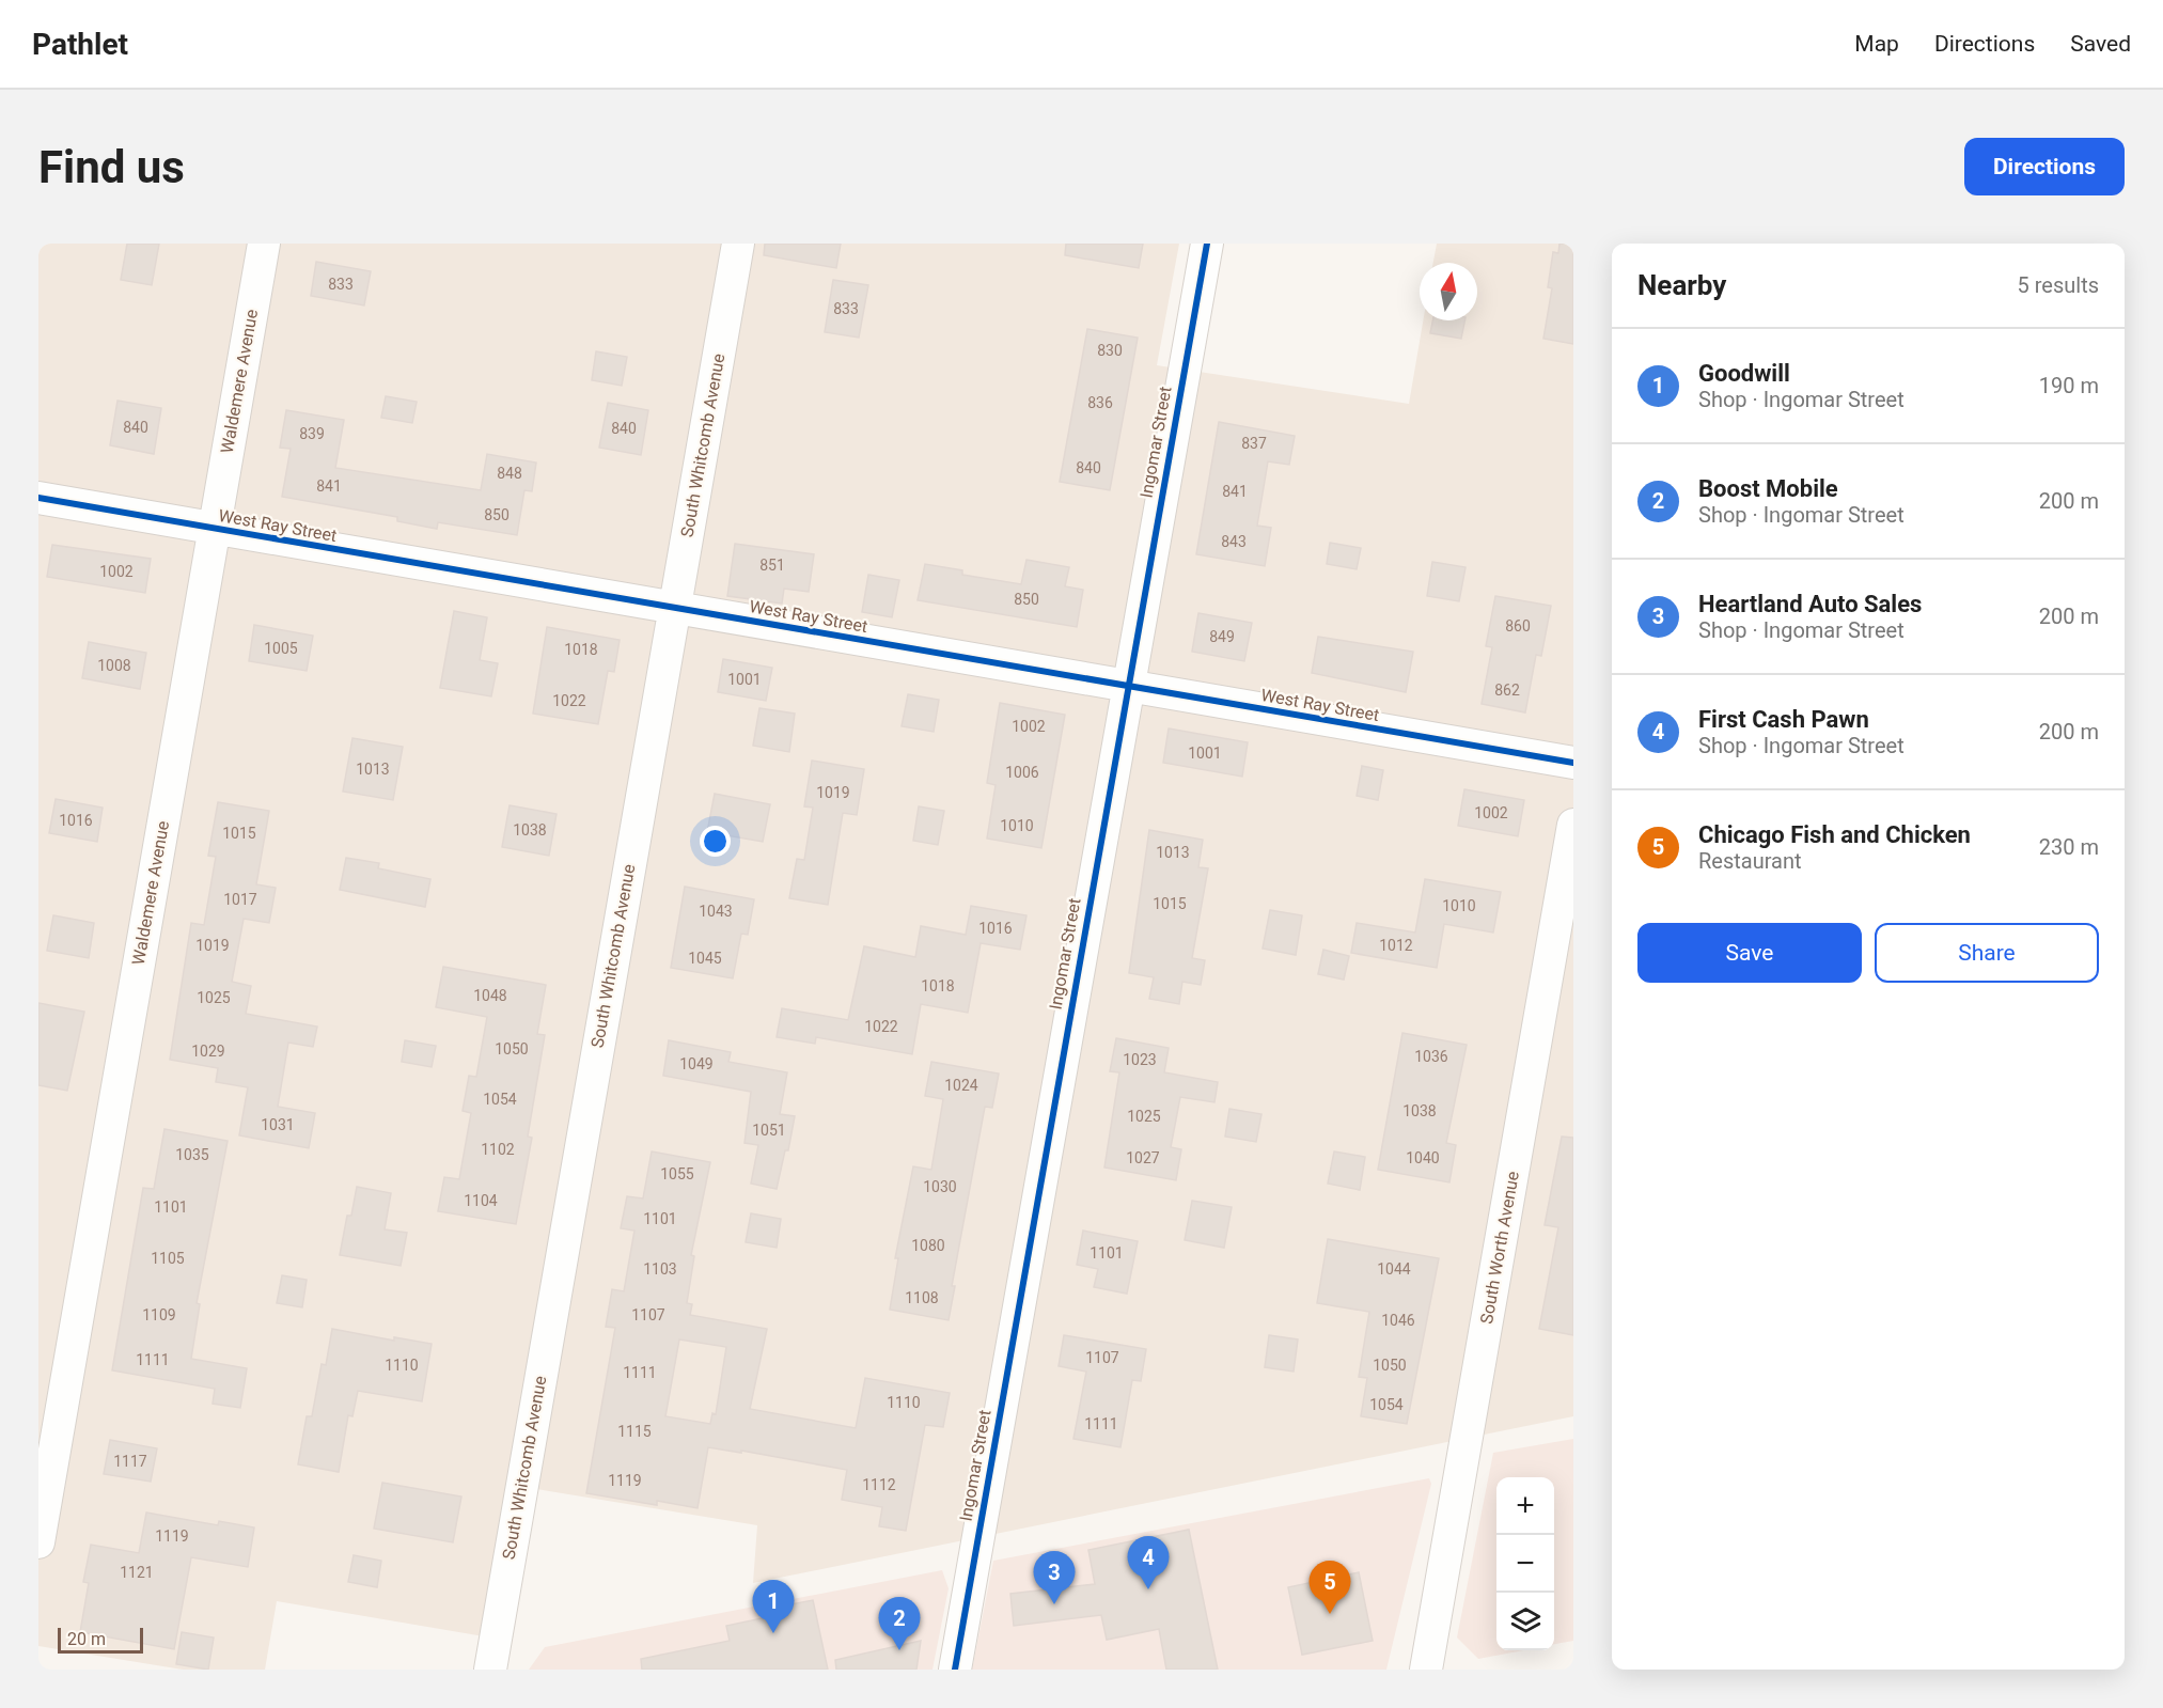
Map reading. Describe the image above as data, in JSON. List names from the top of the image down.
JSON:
{
  "streets": {
    "street": [
      "Waldemere Avenue",
      "Ingomar Street",
      "South Whitcomb Avenue",
      "West Ray Street",
      "South Worth Avenue"
    ]
  },
  "crossings": [
    ["Waldemere Avenue", "West Ray Street"],
    ["Ingomar Street", "West Ray Street"],
    ["South Whitcomb Avenue", "West Ray Street"]
  ],
  "house_numbers": [
    "833",
    "833",
    "830",
    "836",
    "840",
    "840",
    "839",
    "837",
    "840",
    "848",
    "841",
    "841",
    "850",
    "843",
    "851",
    "1002",
    "850",
    "860",
    "849",
    "1005",
    "1018",
    "1008",
    "1001",
    "862",
    "1022",
    "1002",
    "1001",
    "1013",
    "1006",
    "1019",
    "1002",
    "1016",
    "1010",
    "1038",
    "1015",
    "1013",
    "1017",
    "1015",
    "1010",
    "1043",
    "1016",
    "1019",
    "1012",
    "1045",
    "1018",
    "1048",
    "1025",
    "1022",
    "1050",
    "1029",
    "1036",
    "1023",
    "1049",
    "1024",
    "1054",
    "1038",
    "1025",
    "1031",
    "1051",
    "1102",
    "1035",
    "1027",
    "1040",
    "1055",
    "1030",
    "1104",
    "1101",
    "1101",
    "1080",
    "1101",
    "1105",
    "1103",
    "1044",
    "1108",
    "1109",
    "1107",
    "1046",
    "1107",
    "1111",
    "1110",
    "1050",
    "1111",
    "1110",
    "1054",
    "1111",
    "1115",
    "1117",
    "1119",
    "1112",
    "1119",
    "1121"
  ],
  "scale_bar": "20 m",
  "north": "top",
  "page": {
    "header": "Pathlet",
    "nav": ["Map", "Directions", "Saved"],
    "buttons": [
      "Directions",
      ["Save", "Share"]
    ],
    "title": "Find us",
    "heading": ["Nearby", "5 results"],
    "list": [
      {
        "mark": "1",
        "name": "Goodwill",
        "note": "Shop · Ingomar Street",
        "value": "190 m"
      },
      {
        "mark": "2",
        "name": "Boost Mobile",
        "note": "Shop · Ingomar Street",
        "value": "200 m"
      },
      {
        "mark": "3",
        "name": "Heartland Auto Sales",
        "note": "Shop · Ingomar Street",
        "value": "200 m"
      },
      {
        "mark": "4",
        "name": "First Cash Pawn",
        "note": "Shop · Ingomar Street",
        "value": "200 m"
      },
      {
        "mark": "5",
        "name": "Chicago Fish and Chicken",
        "note": "Restaurant",
        "value": "230 m"
      }
    ],
    "map_buttons": ["+", "−"],
    "pins": [
      "4",
      "3",
      "5",
      "1",
      "2"
    ],
    "scale": "20 m"
  }
}
